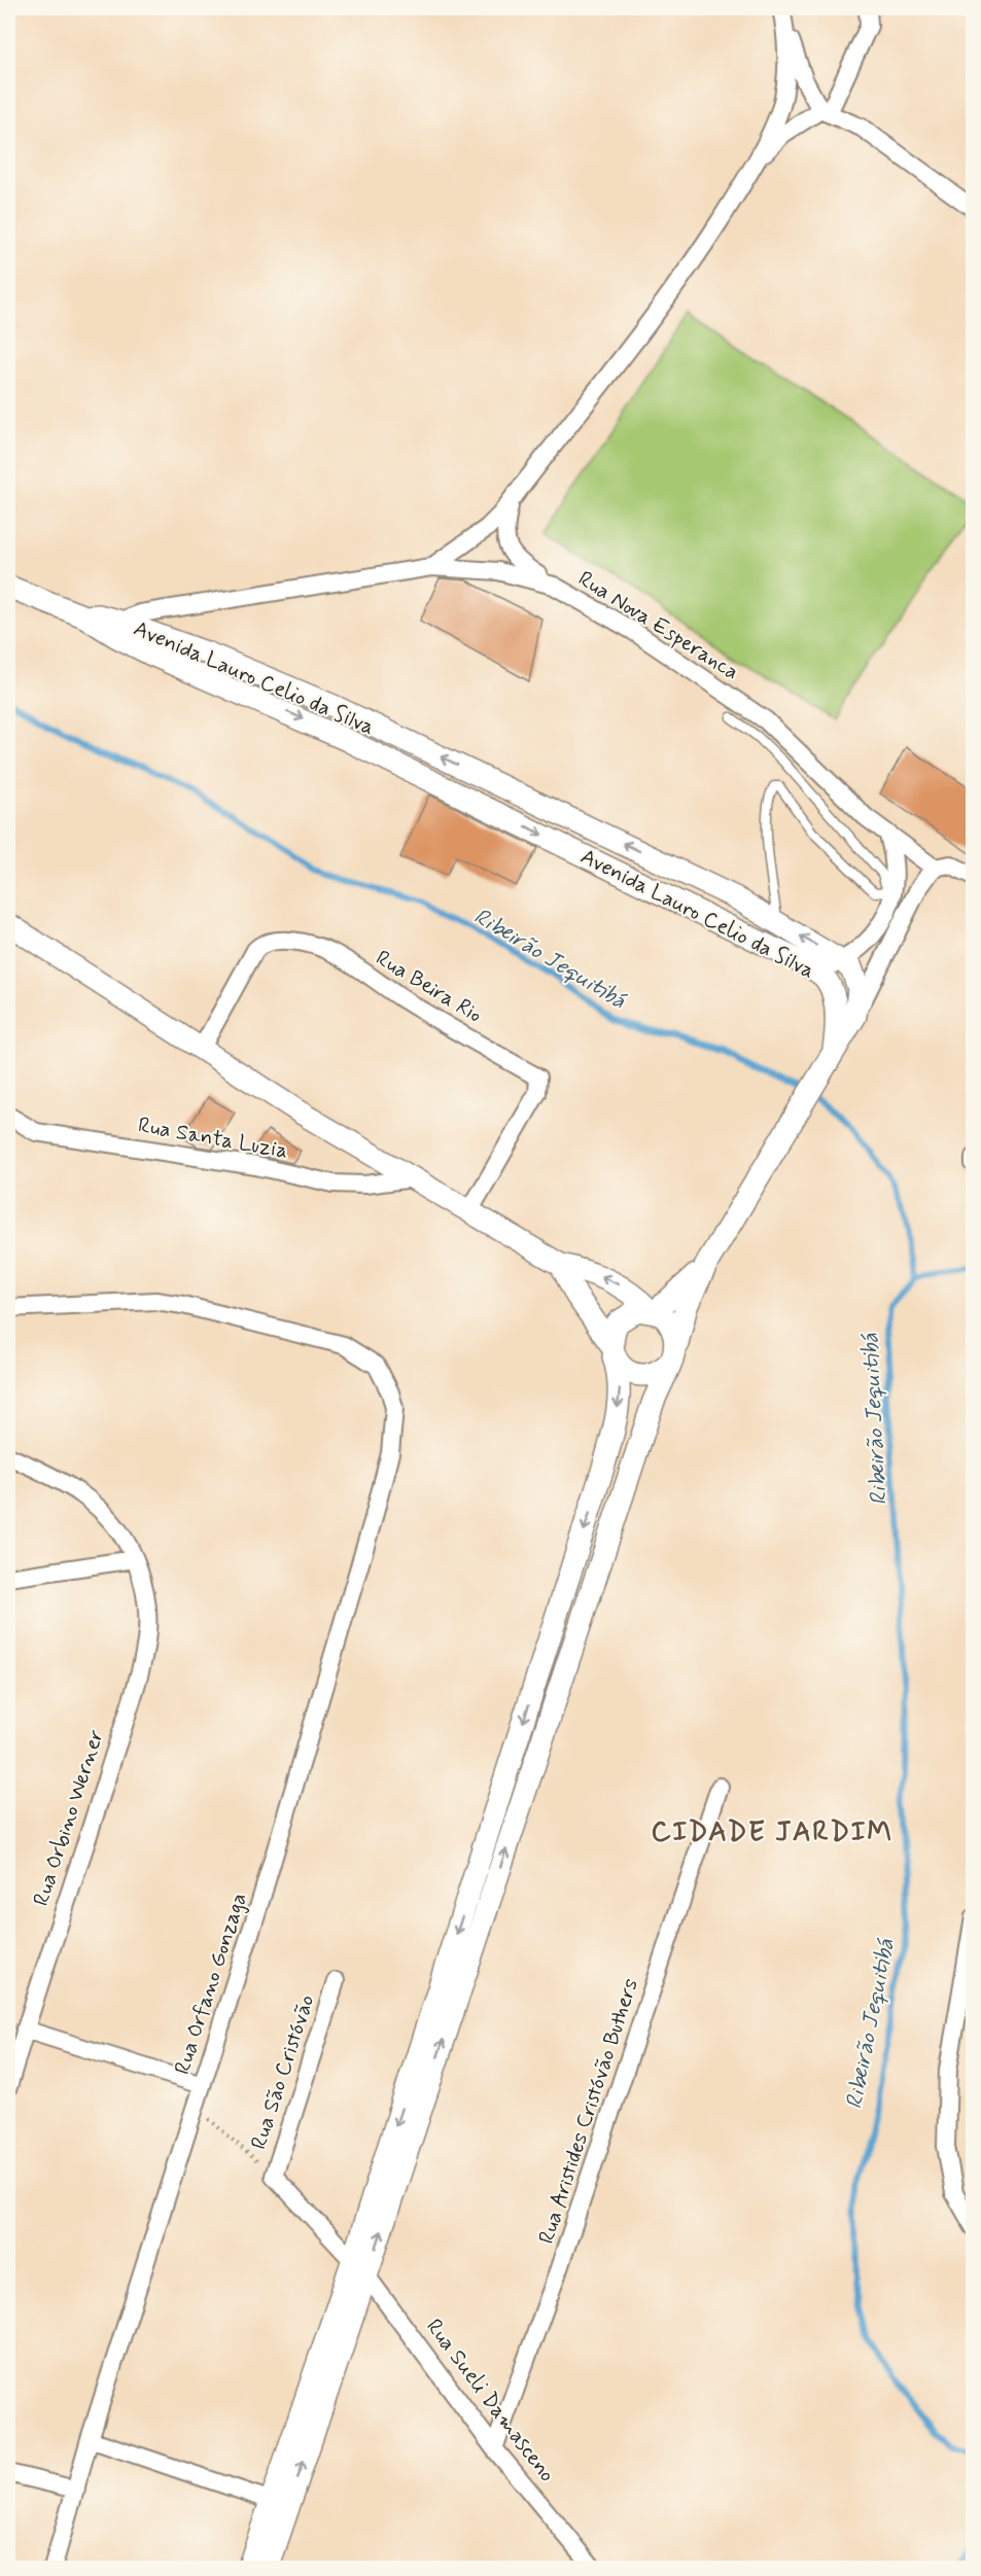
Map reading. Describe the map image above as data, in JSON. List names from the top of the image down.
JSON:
{
  "streets": {
    "street": [
      "Rua Nova Esperanca",
      "Avenida Lauro Celio da Silva",
      "Rua Beira Rio",
      "Rua Santa Luzia",
      "Rua Orbino Werner",
      "Rua Orfano Gonzaga",
      "Rua São Cristóvão",
      "Rua Aristides Cristóvão Buthers",
      "Rua Sueli Damasceno"
    ]
  },
  "crossings": [
    ["Rua Nova Esperanca", "Avenida Lauro Celio da Silva"],
    ["Rua São Cristóvão", "Rua Sueli Damasceno"],
    ["Rua Aristides Cristóvão Buthers", "Rua Sueli Damasceno"]
  ],
  "districts": ["CIDADE JARDIM"],
  "water": ["Ribeirão Jequitibá"]
}
